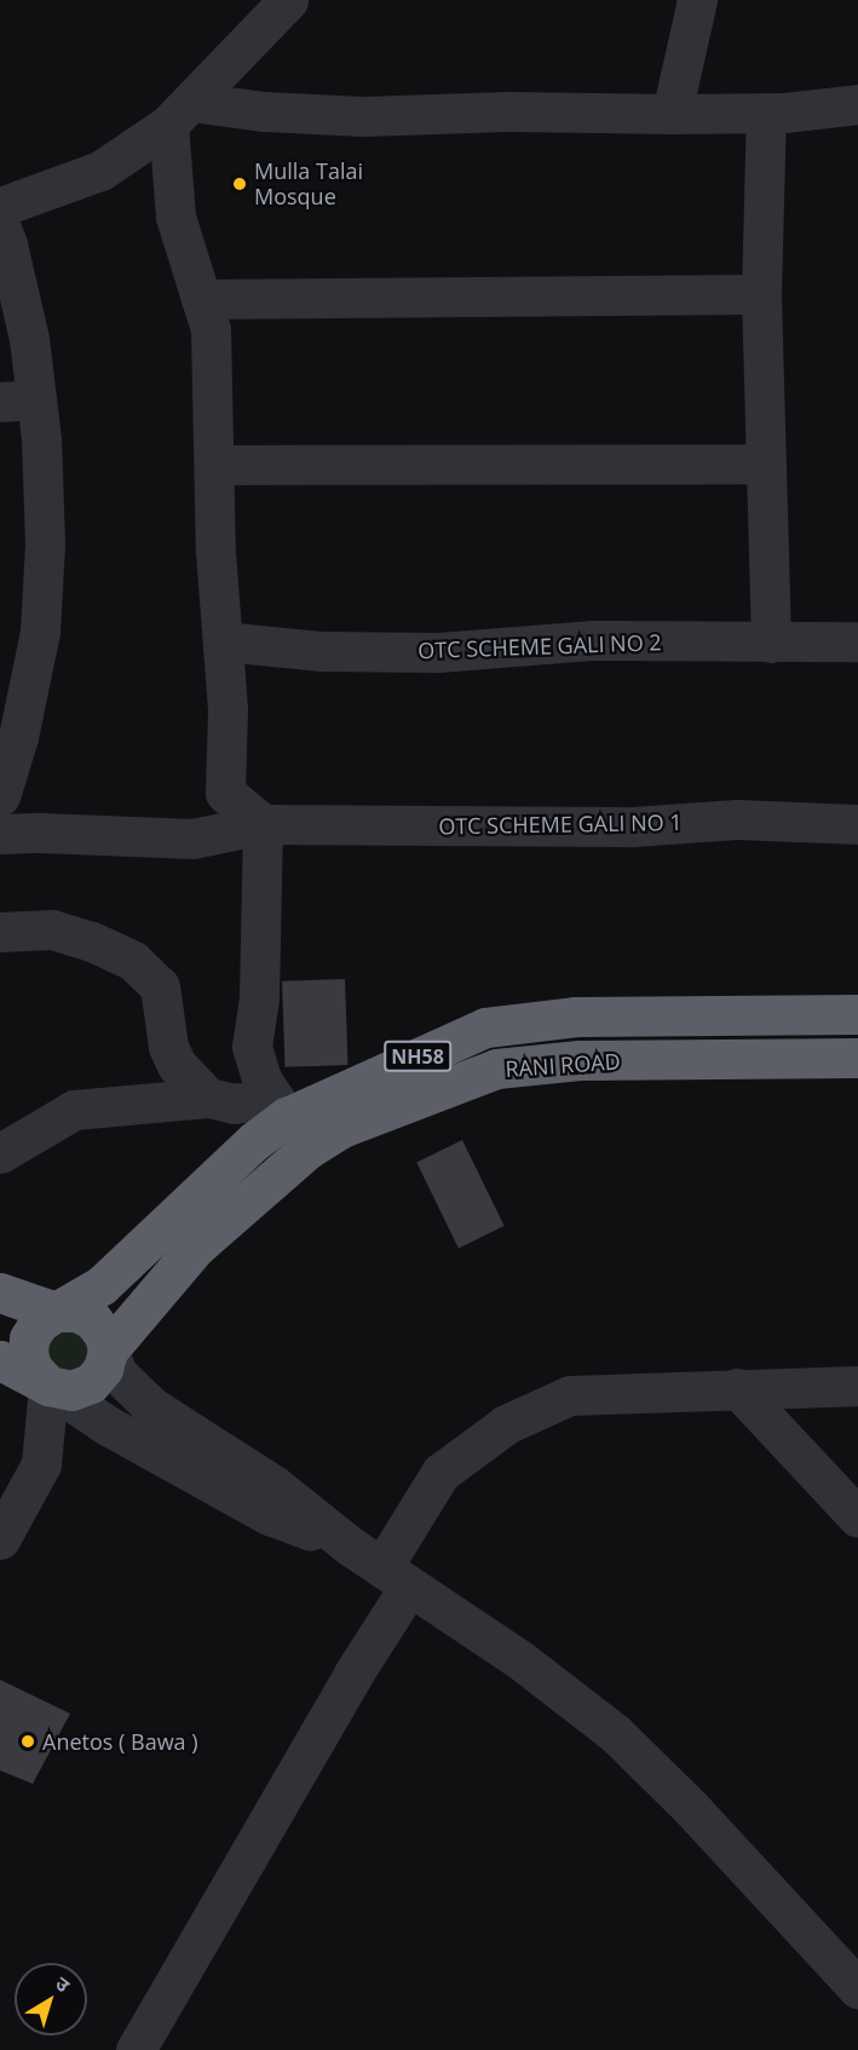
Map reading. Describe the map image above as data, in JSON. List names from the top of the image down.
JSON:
{
  "streets": {
    "highway": ["NH58", "RANI ROAD"],
    "street": ["OTC SCHEME GALI NO 2", "OTC SCHEME GALI NO 1"]
  },
  "crossings": [
    ["NH58", "RANI ROAD"]
  ],
  "places": ["Mulla Talai Mosque", "Anetos ( Bawa )"],
  "north": "top right"
}
